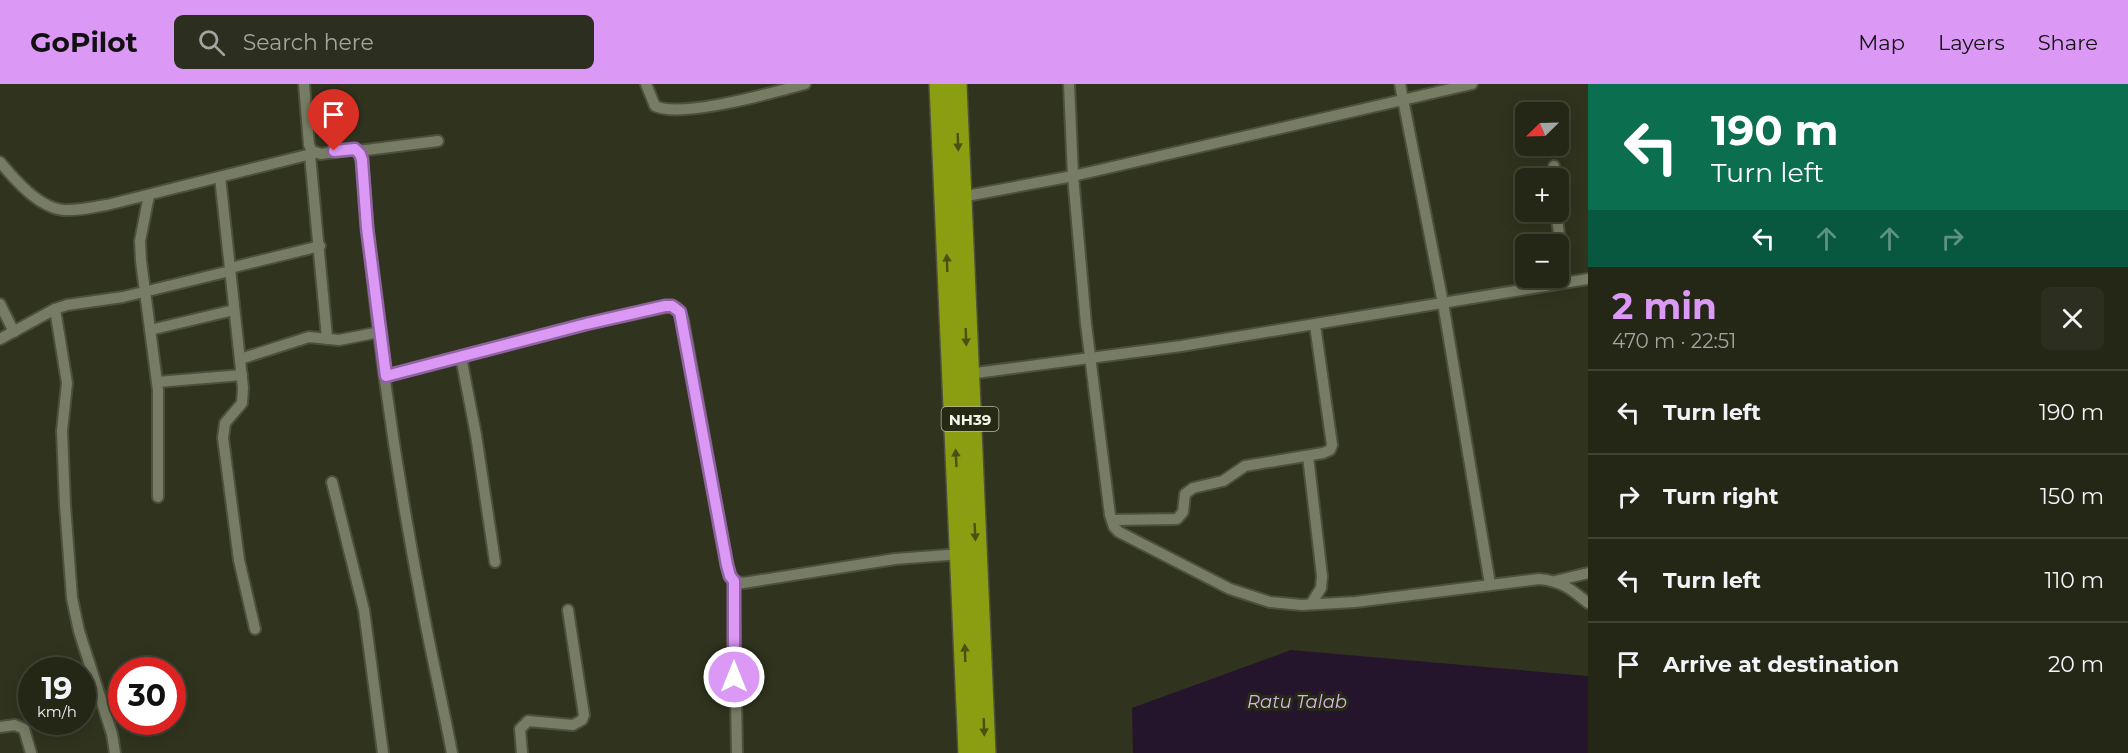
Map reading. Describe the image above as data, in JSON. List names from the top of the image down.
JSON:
{
  "streets": {
    "highway": ["NH39"]
  },
  "water": ["Ratu Talab"],
  "north": "bottom left",
  "page": {
    "header": "GoPilot",
    "search": "Search here",
    "nav": ["Map", "Layers", "Share"],
    "turn": ["190 m", "Turn left"],
    "map_buttons": ["+", "−"],
    "heading": ["2 min", "470 m · 22:51"],
    "list": [
      {
        "name": "Turn left",
        "value": "190 m"
      },
      {
        "name": "Turn right",
        "value": "150 m"
      },
      {
        "name": "Turn left",
        "value": "110 m"
      },
      {
        "name": "Arrive at destination",
        "value": "20 m"
      }
    ],
    "speed": "19 km/h",
    "limit": "30"
  }
}
